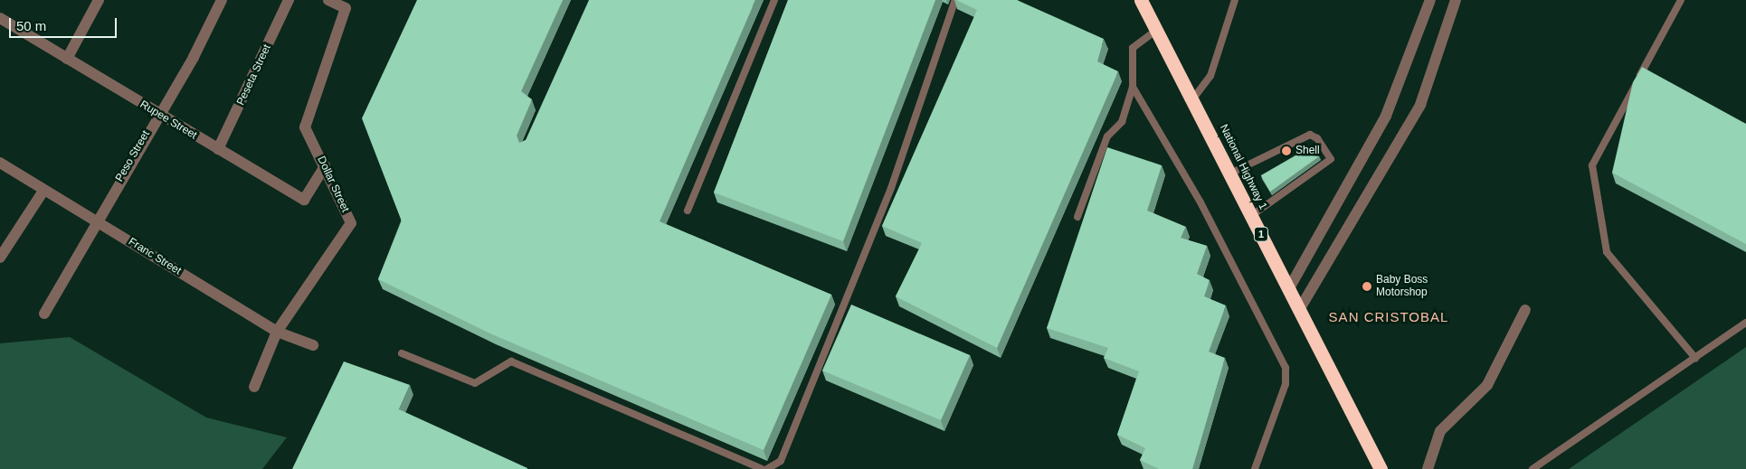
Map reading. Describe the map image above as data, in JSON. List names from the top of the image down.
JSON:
{
  "streets": {
    "highway": ["National Highway 1", "1"],
    "street": [
      "Peseta Street",
      "Rupee Street",
      "Peso Street",
      "Dollar Street",
      "Franc Street"
    ]
  },
  "crossings": [
    ["Peseta Street", "Rupee Street"],
    ["Rupee Street", "Peso Street"],
    ["Rupee Street", "Dollar Street"],
    ["Peso Street", "Franc Street"],
    ["Dollar Street", "Franc Street"]
  ],
  "districts": ["SAN CRISTOBAL"],
  "places": ["Shell", "Baby Boss Motorshop"],
  "scale_bar": "50 m"
}
